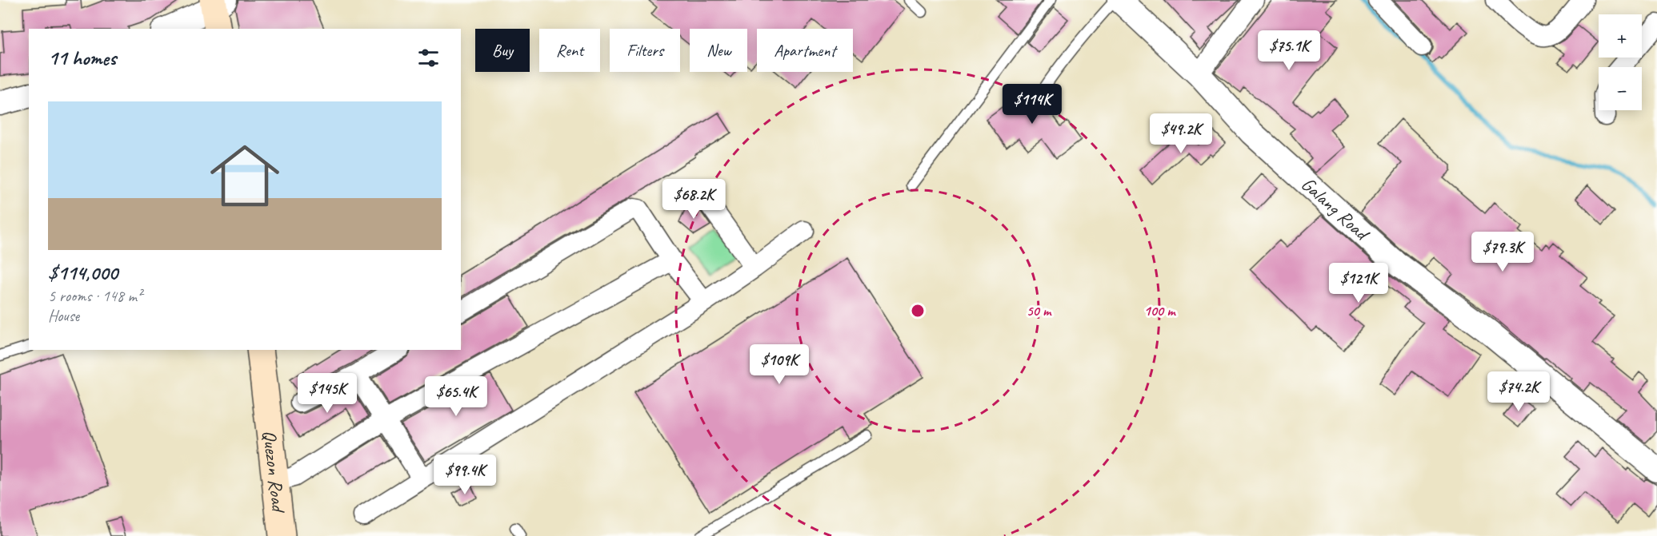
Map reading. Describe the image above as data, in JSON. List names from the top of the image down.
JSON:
{
  "streets": {
    "main road": ["Quezon Road"],
    "street": ["Galang Road"]
  },
  "page": {
    "map_buttons": ["+", "−"],
    "chip": [
      "Buy",
      "Rent",
      "Filters",
      "New",
      "Apartment"
    ],
    "heading": "11 homes",
    "price": [
      "$75.1K",
      "$114K",
      "$49.2K",
      "$68.2K",
      "$79.3K",
      "$121K",
      "$109K",
      "$74.2K",
      "$145K",
      "$65.4K",
      "$99.4K"
    ],
    "list": [
      {
        "name": "$114,000",
        "note": "5 rooms · 148 m² · House"
      }
    ]
  },
  "rings": ["50 m", "100 m"]
}
